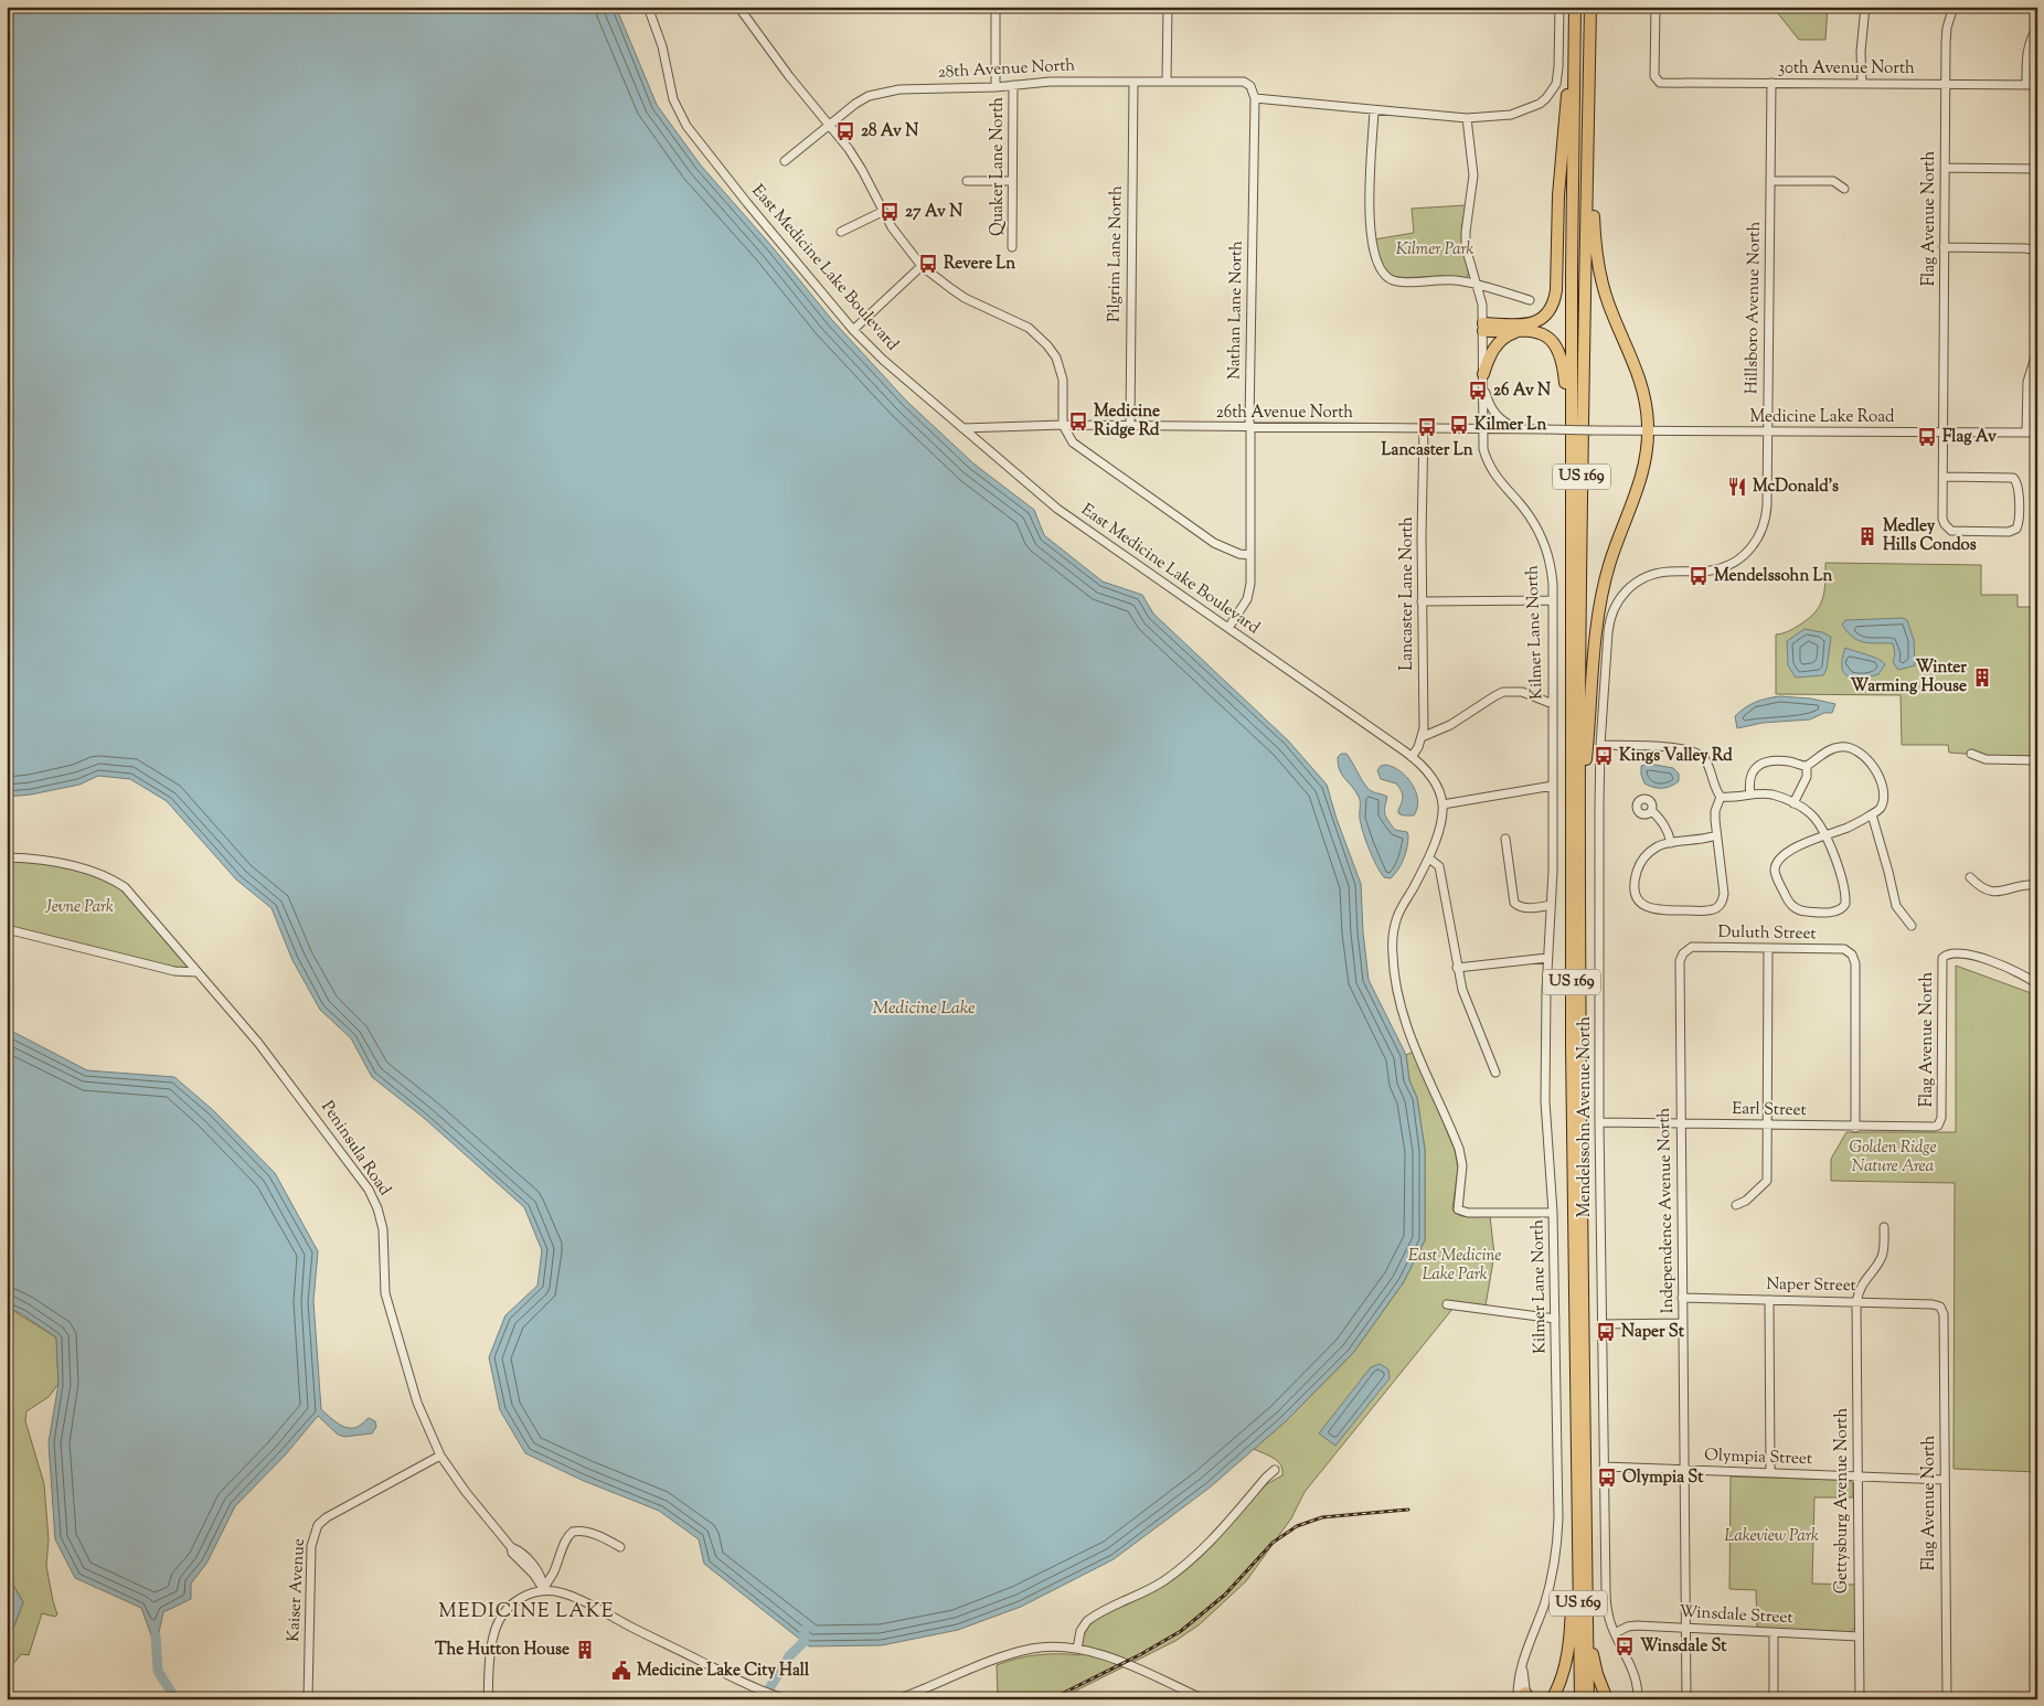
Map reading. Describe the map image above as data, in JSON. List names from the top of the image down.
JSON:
{
  "streets": {
    "highway": ["US 169"],
    "street": [
      "30th Avenue North",
      "28th Avenue North",
      "Quaker Lane North",
      "Flag Avenue North",
      "Pilgrim Lane North",
      "East Medicine Lake Boulevard",
      "Hillsboro Avenue North",
      "Nathan Lane North",
      "26th Avenue North",
      "Medicine Lake Road",
      "Lancaster Lane North",
      "Kilmer Lane North",
      "Duluth Street",
      "Earl Street",
      "Mendelssohn Avenue North",
      "Peninsula Road",
      "Independence Avenue North",
      "Naper Street",
      "Olympia Street",
      "Gettysburg Avenue North",
      "Kaiser Avenue",
      "Winsdale Street"
    ]
  },
  "crossings": [
    ["30th Avenue North", "Flag Avenue North"],
    ["30th Avenue North", "Hillsboro Avenue North"],
    ["28th Avenue North", "Quaker Lane North"],
    ["28th Avenue North", "Pilgrim Lane North"],
    ["28th Avenue North", "Nathan Lane North"],
    ["Flag Avenue North", "Medicine Lake Road"],
    ["Flag Avenue North", "Earl Street"],
    ["Flag Avenue North", "Naper Street"],
    ["Flag Avenue North", "Olympia Street"],
    ["Pilgrim Lane North", "26th Avenue North"],
    ["East Medicine Lake Boulevard", "Nathan Lane North"],
    ["East Medicine Lake Boulevard", "26th Avenue North"],
    ["East Medicine Lake Boulevard", "Lancaster Lane North"],
    ["Hillsboro Avenue North", "Medicine Lake Road"],
    ["Hillsboro Avenue North", "Mendelssohn Avenue North"],
    ["Nathan Lane North", "26th Avenue North"],
    ["26th Avenue North", "Medicine Lake Road"],
    ["26th Avenue North", "Lancaster Lane North"],
    ["26th Avenue North", "Kilmer Lane North"],
    ["Duluth Street", "Earl Street"],
    ["Duluth Street", "Independence Avenue North"],
    ["Earl Street", "Mendelssohn Avenue North"],
    ["Earl Street", "Independence Avenue North"],
    ["Mendelssohn Avenue North", "Olympia Street"],
    ["Mendelssohn Avenue North", "Winsdale Street"],
    ["Peninsula Road", "Kaiser Avenue"],
    ["Independence Avenue North", "Naper Street"],
    ["Independence Avenue North", "Olympia Street"],
    ["Independence Avenue North", "Winsdale Street"],
    ["Naper Street", "Gettysburg Avenue North"],
    ["Olympia Street", "Gettysburg Avenue North"],
    ["Gettysburg Avenue North", "Winsdale Street"]
  ],
  "districts": ["MEDICINE LAKE"],
  "water": ["Medicine Lake"],
  "parks": [
    "Kilmer Park",
    "Jevne Park",
    "Golden Ridge Nature Area",
    "East Medicine Lake Park",
    "Lakeview Park"
  ],
  "places": {
    "bus stop": [
      "28 Av N",
      "27 Av N",
      "Revere Ln",
      "26 Av N",
      "Medicine Ridge Rd",
      "Kilmer Ln",
      "Lancaster Ln",
      "Flag Av",
      "Mendelssohn Ln",
      "Kings Valley Rd",
      "Naper St",
      "Olympia St",
      "Winsdale St"
    ],
    "restaurant": ["McDonald's"],
    "building": ["Medley Hills Condos", "Winter Warming House", "The Hutton House"],
    "public building": ["Medicine Lake City Hall"]
  }
}
